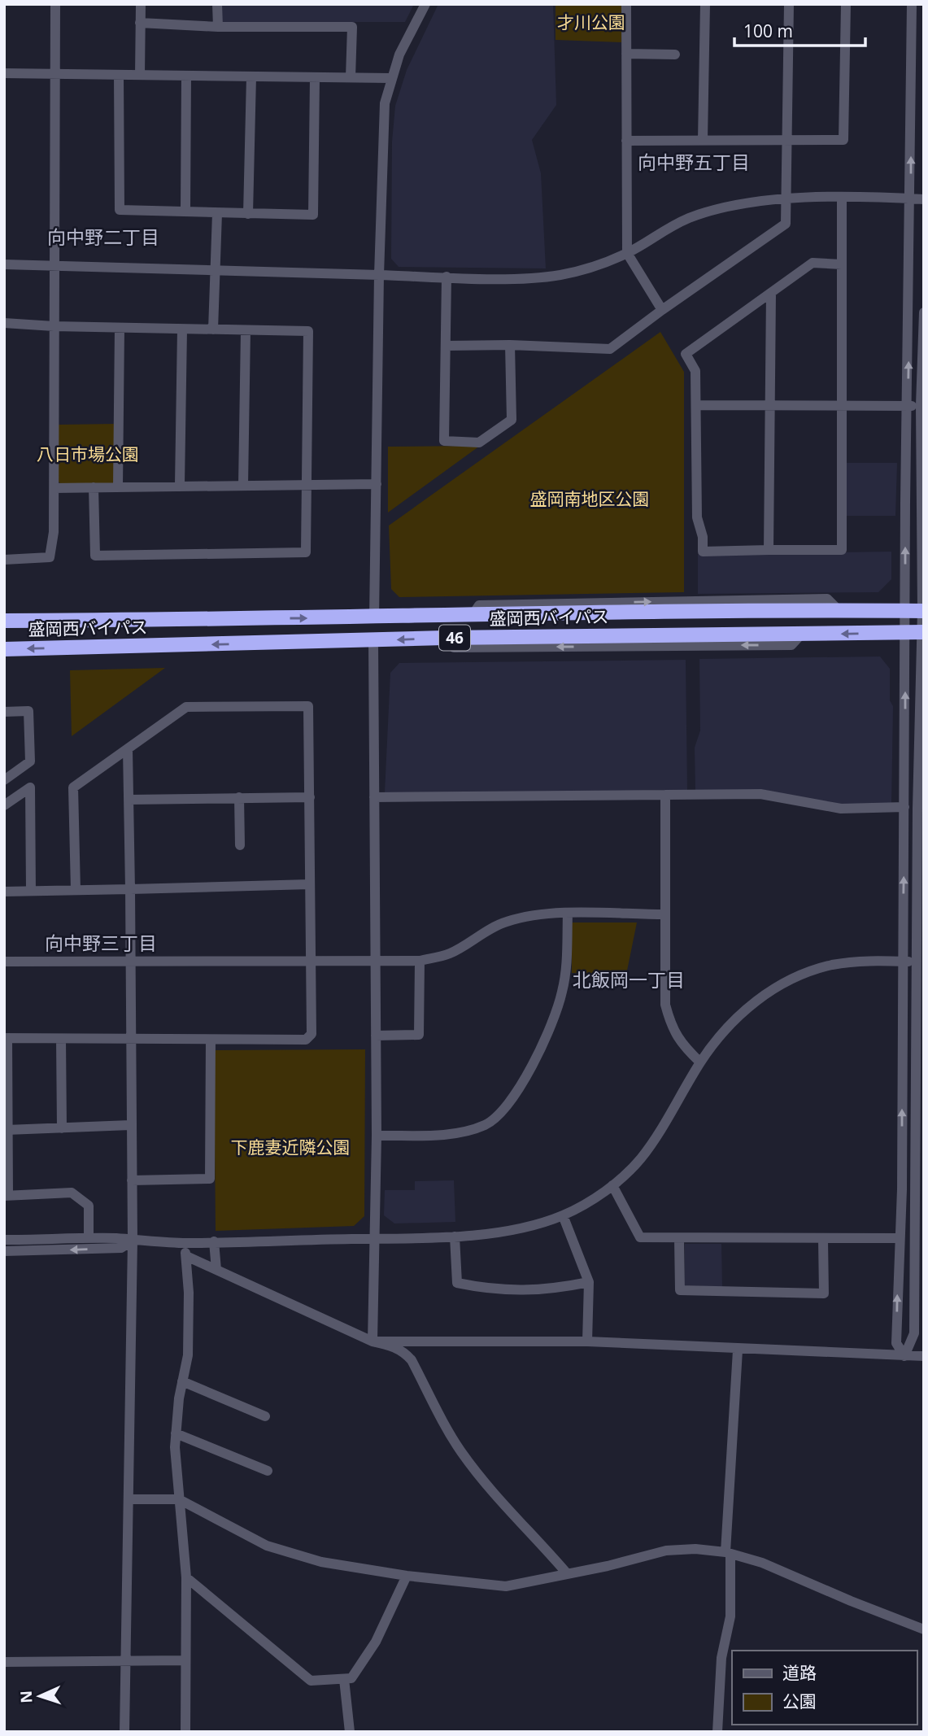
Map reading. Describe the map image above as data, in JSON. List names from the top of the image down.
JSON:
{
  "streets": {
    "highway": ["盛岡西バイパス", "46"]
  },
  "districts": [
    "向中野五丁目",
    "向中野二丁目",
    "向中野三丁目",
    "北飯岡一丁目"
  ],
  "parks": [
    "才川公園",
    "八日市場公園",
    "盛岡南地区公園",
    "下鹿妻近隣公園"
  ],
  "legend": ["道路", "公園"],
  "scale_bar": "100 m",
  "north": "left"
}
